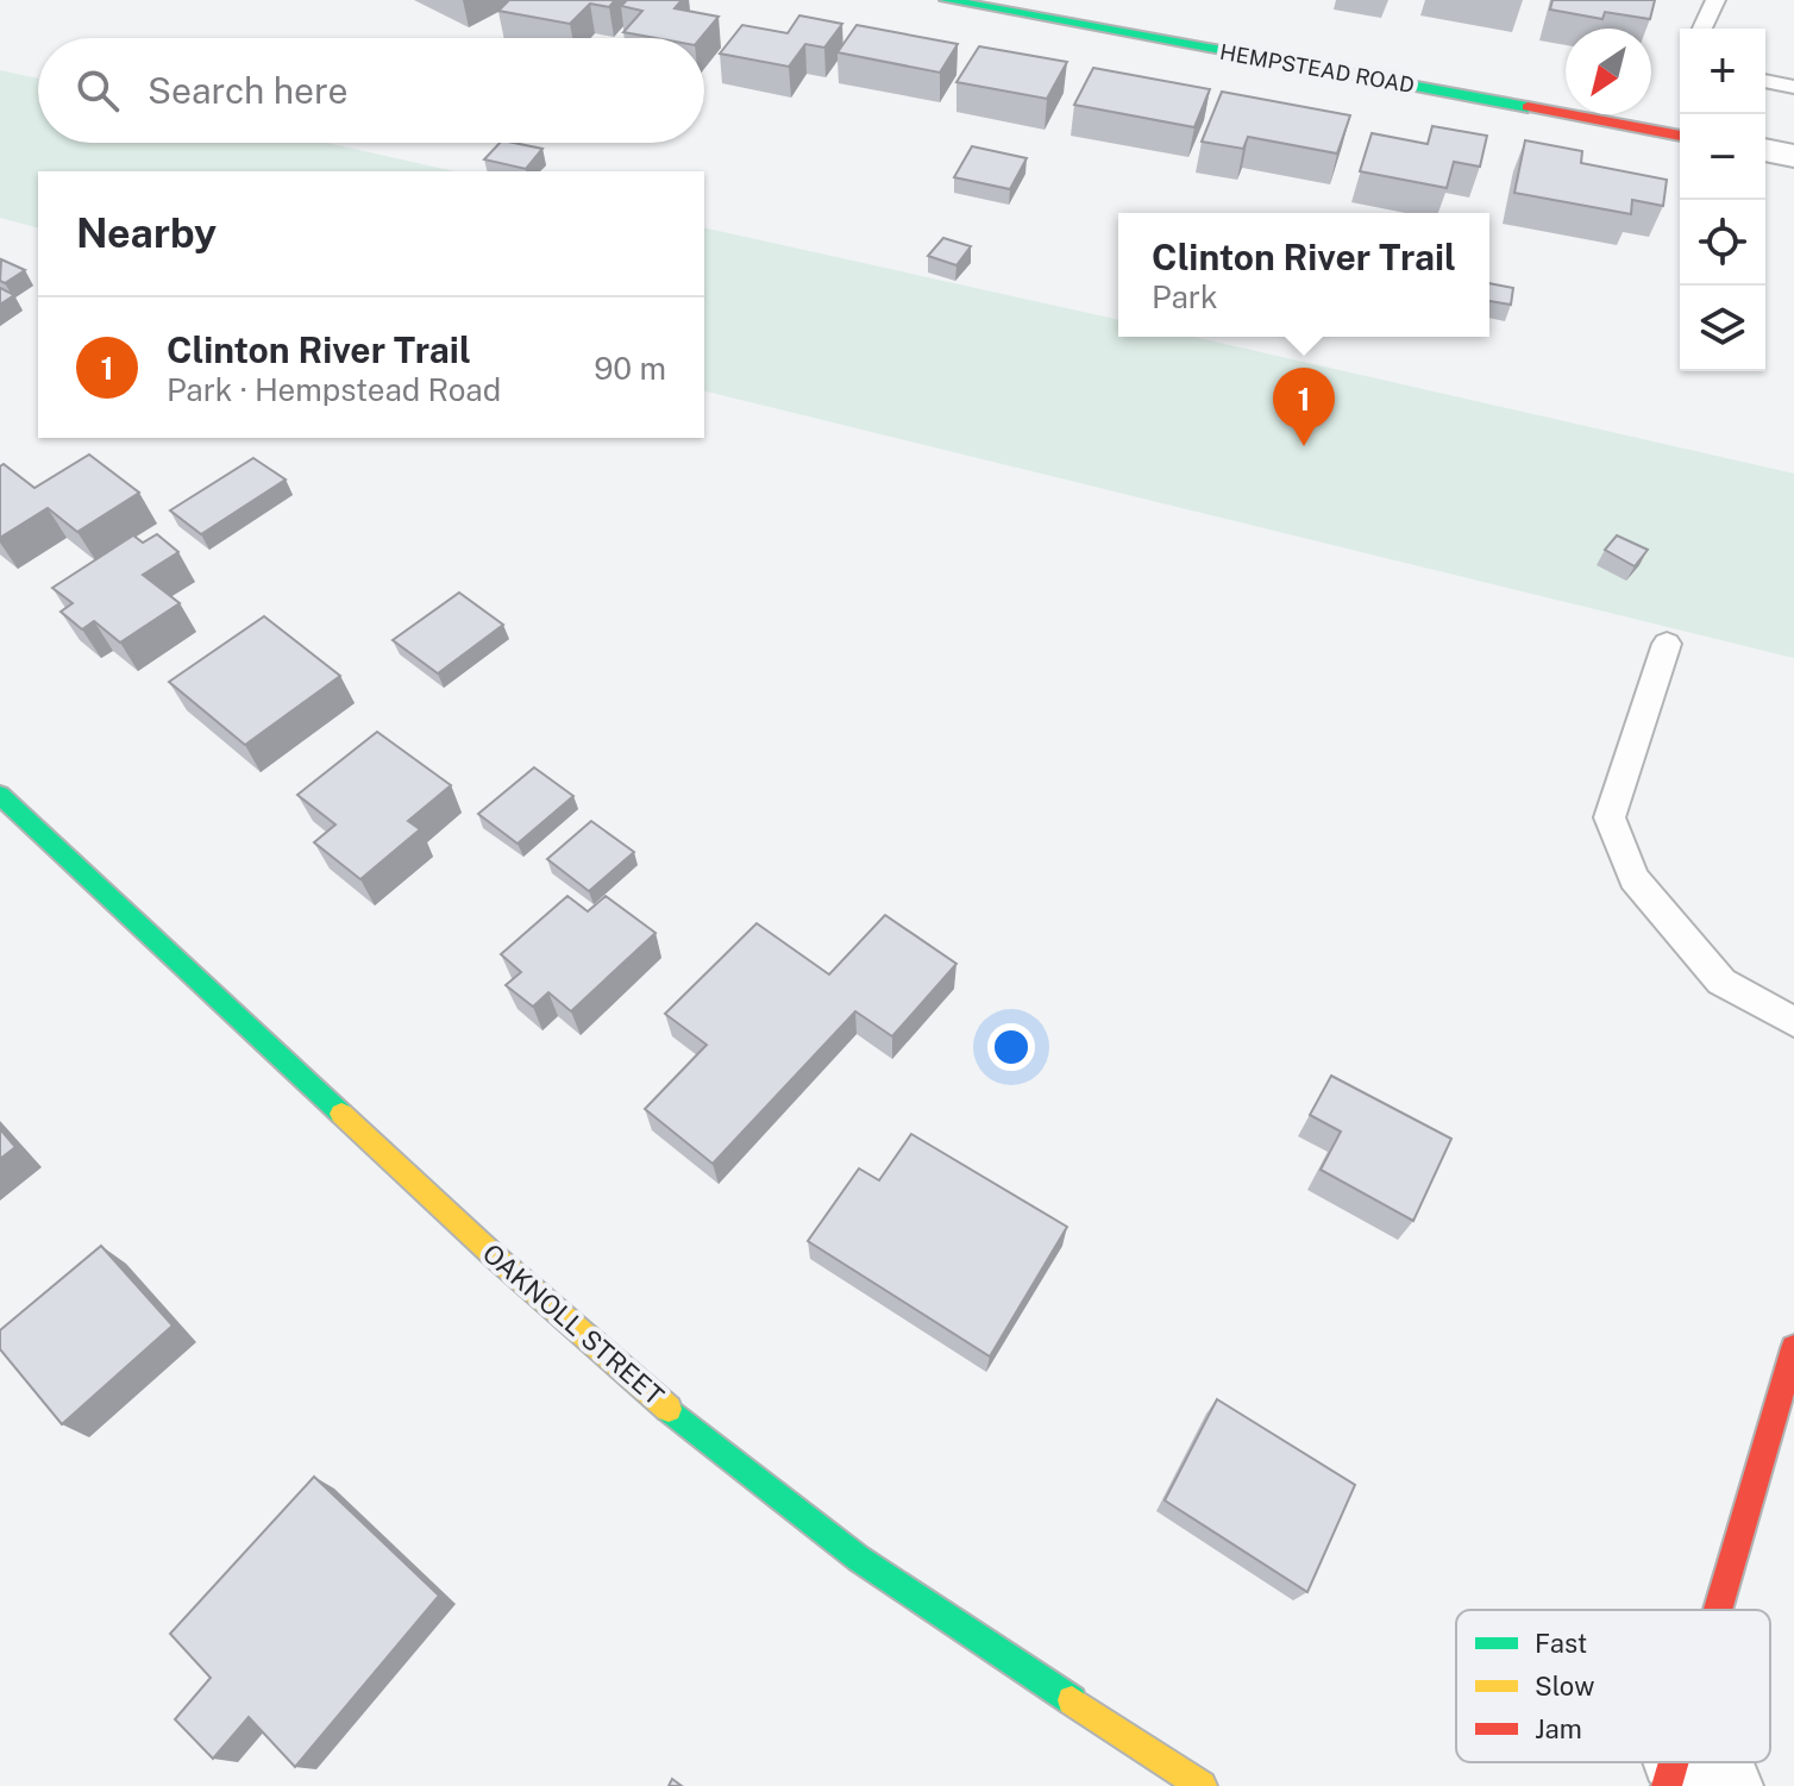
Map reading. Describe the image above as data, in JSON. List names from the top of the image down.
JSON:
{
  "streets": {
    "street": ["HEMPSTEAD ROAD", "OAKNOLL STREET"]
  },
  "legend": ["Fast", "Slow", "Jam"],
  "north": "bottom left",
  "page": {
    "map_buttons": ["+", "−"],
    "search": "Search here",
    "heading": "Nearby",
    "popup": ["Clinton River Trail", "Park"],
    "list": [
      {
        "mark": "1",
        "name": "Clinton River Trail",
        "note": "Park · Hempstead Road",
        "value": "90 m"
      }
    ],
    "pins": "1"
  }
}
